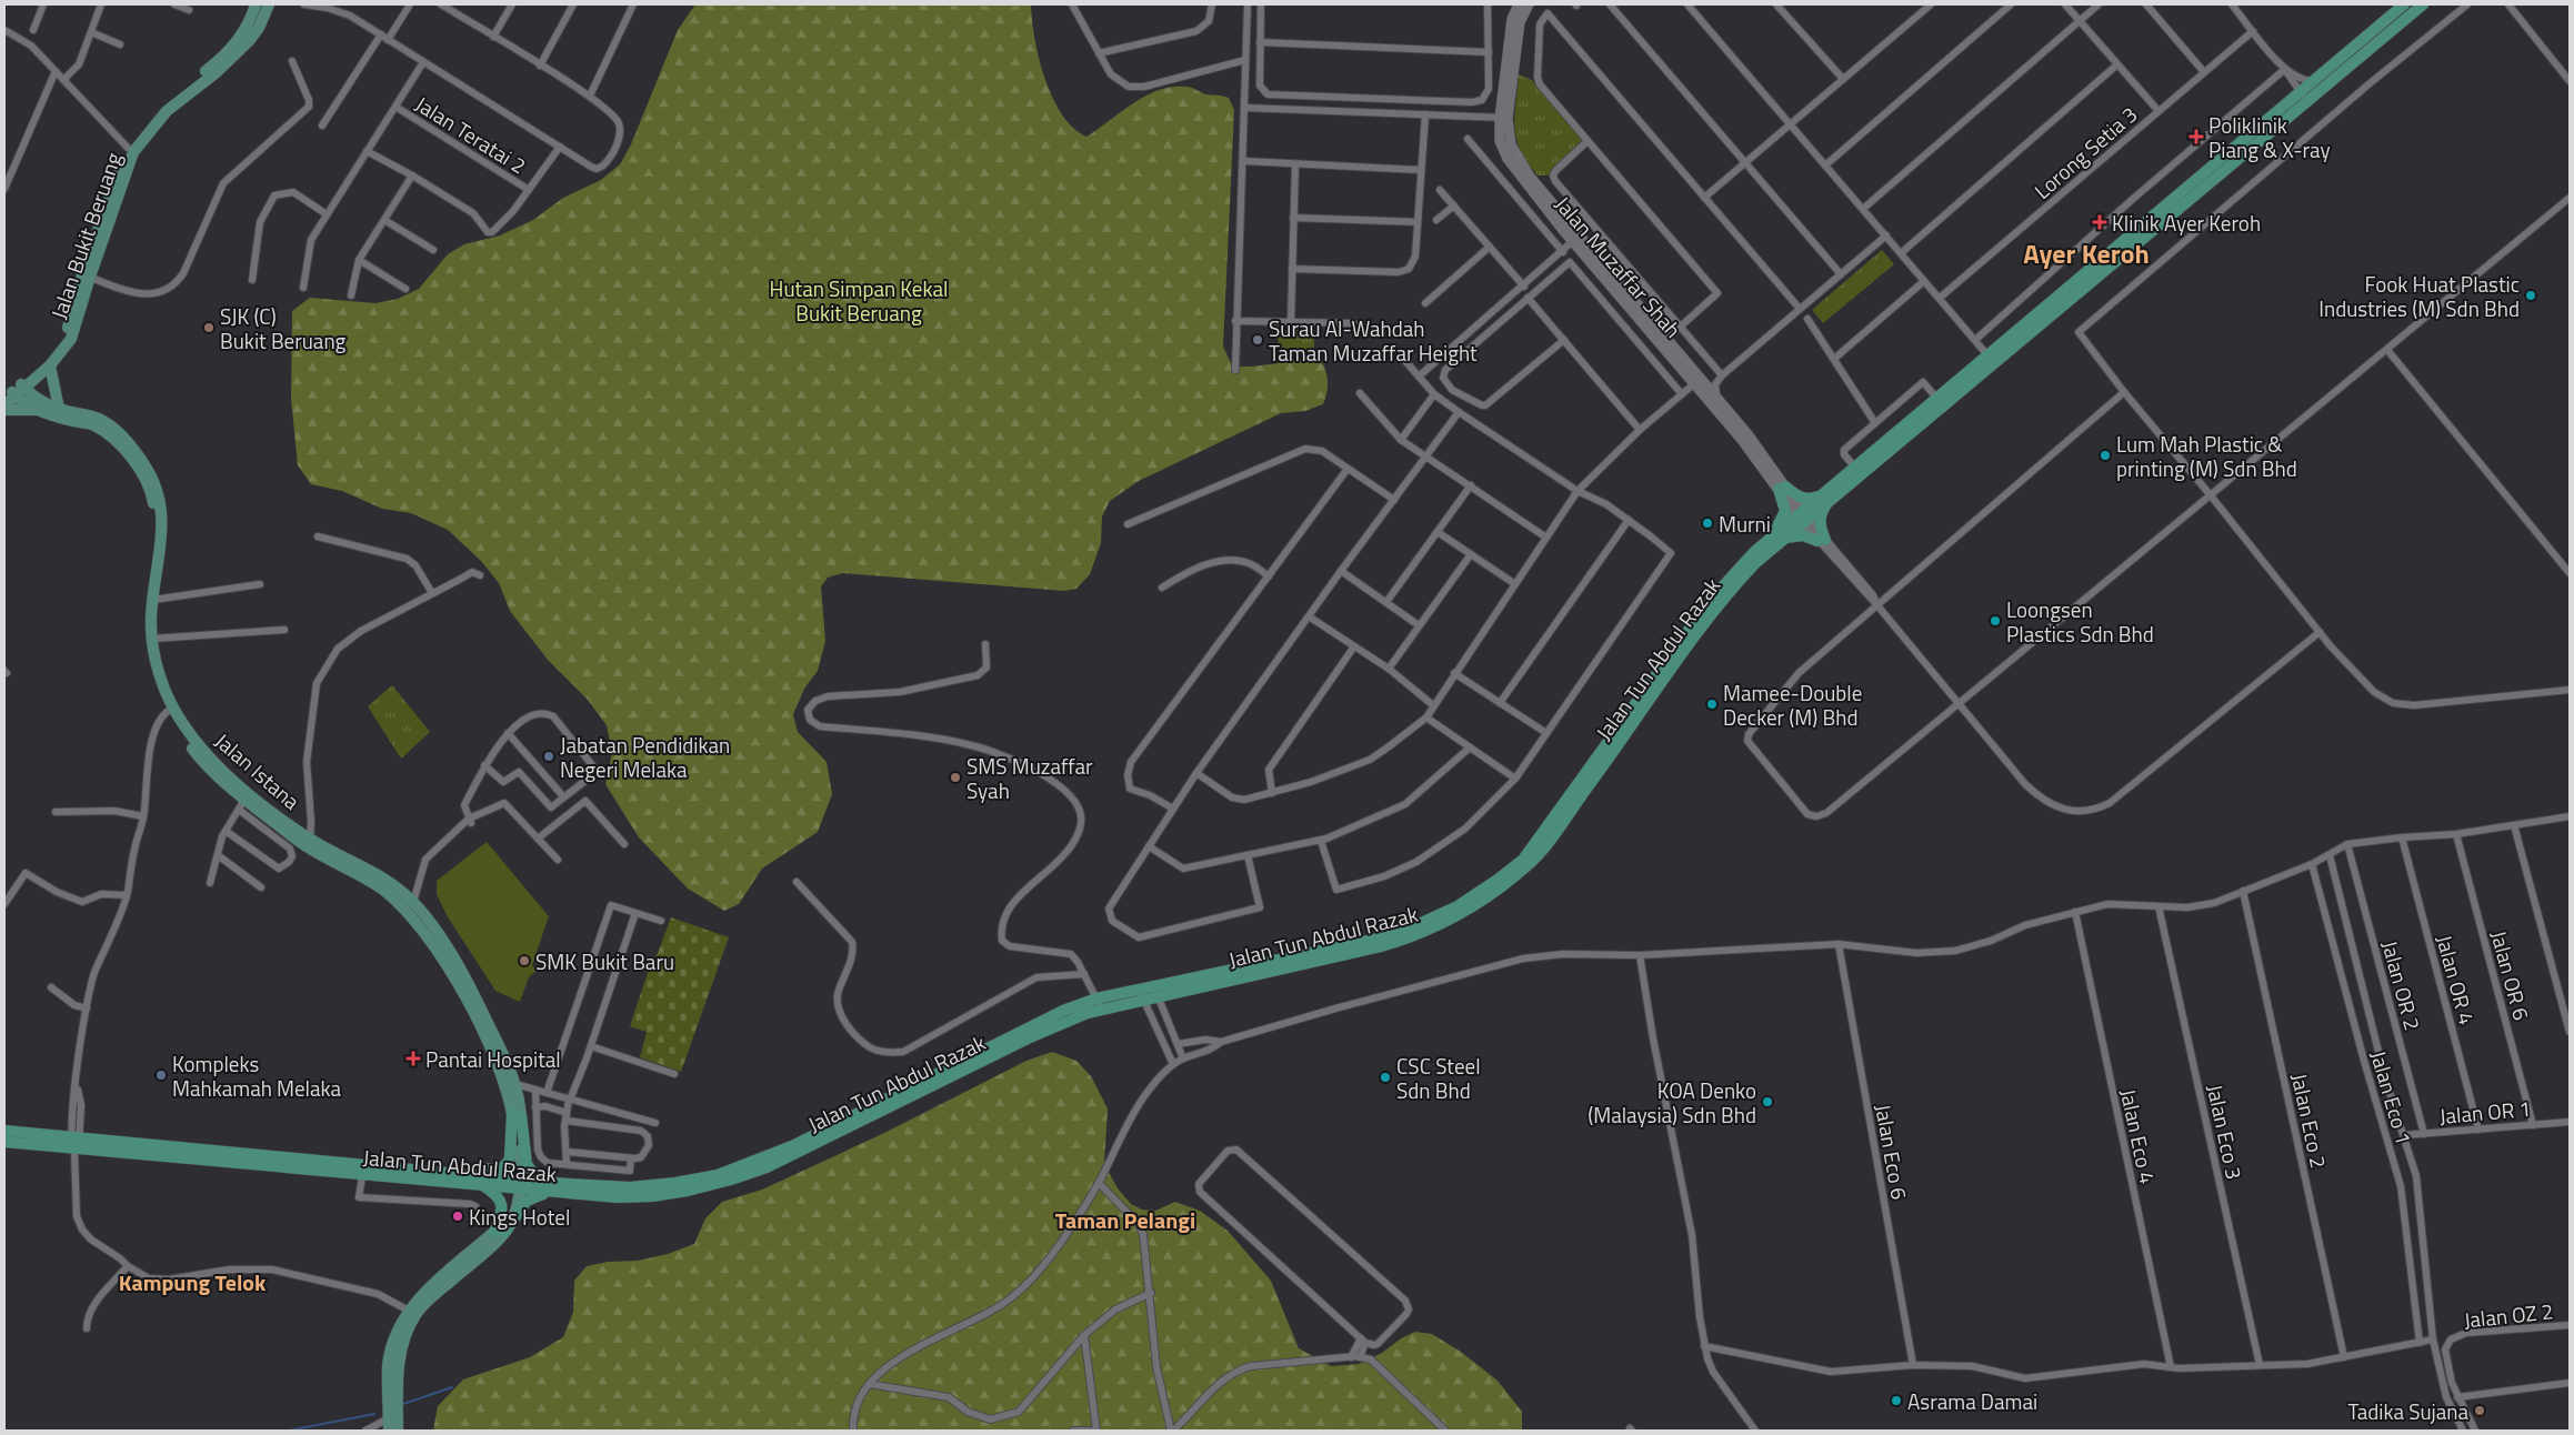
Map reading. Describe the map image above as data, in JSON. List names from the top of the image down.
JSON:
{
  "streets": {
    "highway": ["Jalan Tun Abdul Razak"],
    "main road": ["Jalan Bukit Beruang", "Jalan Muzaffar Shah", "Jalan Istana"],
    "street": [
      "Jalan Teratai 2",
      "Lorong Setia 3",
      "Jalan OR 6",
      "Jalan OR 4",
      "Jalan OR 2",
      "Jalan Eco 1",
      "Jalan OR 1",
      "Jalan Eco 2",
      "Jalan Eco 3",
      "Jalan Eco 4",
      "Jalan Eco 6",
      "Jalan OZ 2"
    ]
  },
  "crossings": [
    ["Jalan Bukit Beruang", "Jalan Istana"],
    ["Jalan Muzaffar Shah", "Jalan Tun Abdul Razak"],
    ["Jalan Tun Abdul Razak", "Jalan Istana"],
    ["Jalan OR 6", "Jalan OR 1"],
    ["Jalan OR 4", "Jalan OR 1"],
    ["Jalan OR 2", "Jalan OR 1"]
  ],
  "districts": ["Ayer Keroh", "Taman Pelangi", "Kampung Telok"],
  "parks": ["Hutan Simpan Kekal Bukit Beruang"],
  "places": {
    "health": ["Poliklinik Piang & X-ray", "Klinik Ayer Keroh", "Pantai Hospital"],
    "other": [
      "Fook Huat Plastic Industries (M) Sdn Bhd",
      "SJK (C) Bukit Beruang",
      "Surau Al-Wahdah Taman Muzaffar Height",
      "Lum Mah Plastic & printing (M) Sdn Bhd",
      "Murni",
      "Loongsen Plastics Sdn Bhd",
      "Mamee-Double Decker (M) Bhd",
      "Jabatan Pendidikan Negeri Melaka",
      "SMS Muzaffar Syah",
      "SMK Bukit Baru",
      "Kompleks Mahkamah Melaka",
      "CSC Steel Sdn Bhd",
      "KOA Denko (Malaysia) Sdn Bhd",
      "Kings Hotel",
      "Asrama Damai",
      "Tadika Sujana"
    ]
  }
}
